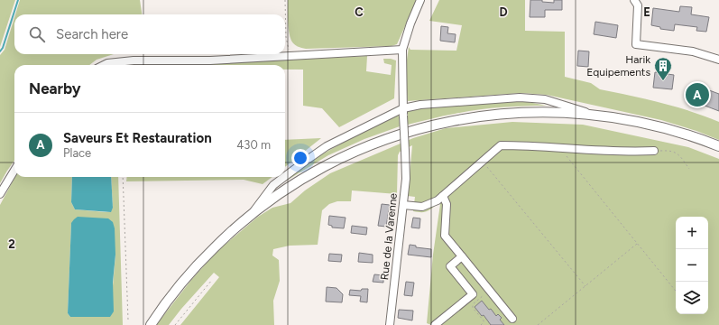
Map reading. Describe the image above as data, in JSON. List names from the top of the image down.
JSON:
{
  "streets": {
    "street": ["Rue de la Varenne"]
  },
  "places": {
    "building": ["Harik Equipements"]
  },
  "page": {
    "search": "Search here",
    "heading": "Nearby",
    "pins": "A",
    "list": [
      {
        "mark": "A",
        "name": "Saveurs Et Restauration",
        "note": "Place",
        "value": "430 m"
      }
    ],
    "map_buttons": ["+", "−"]
  },
  "grid": {
    "columns": ["C", "D", "E"],
    "rows": ["2"]
  }
}
